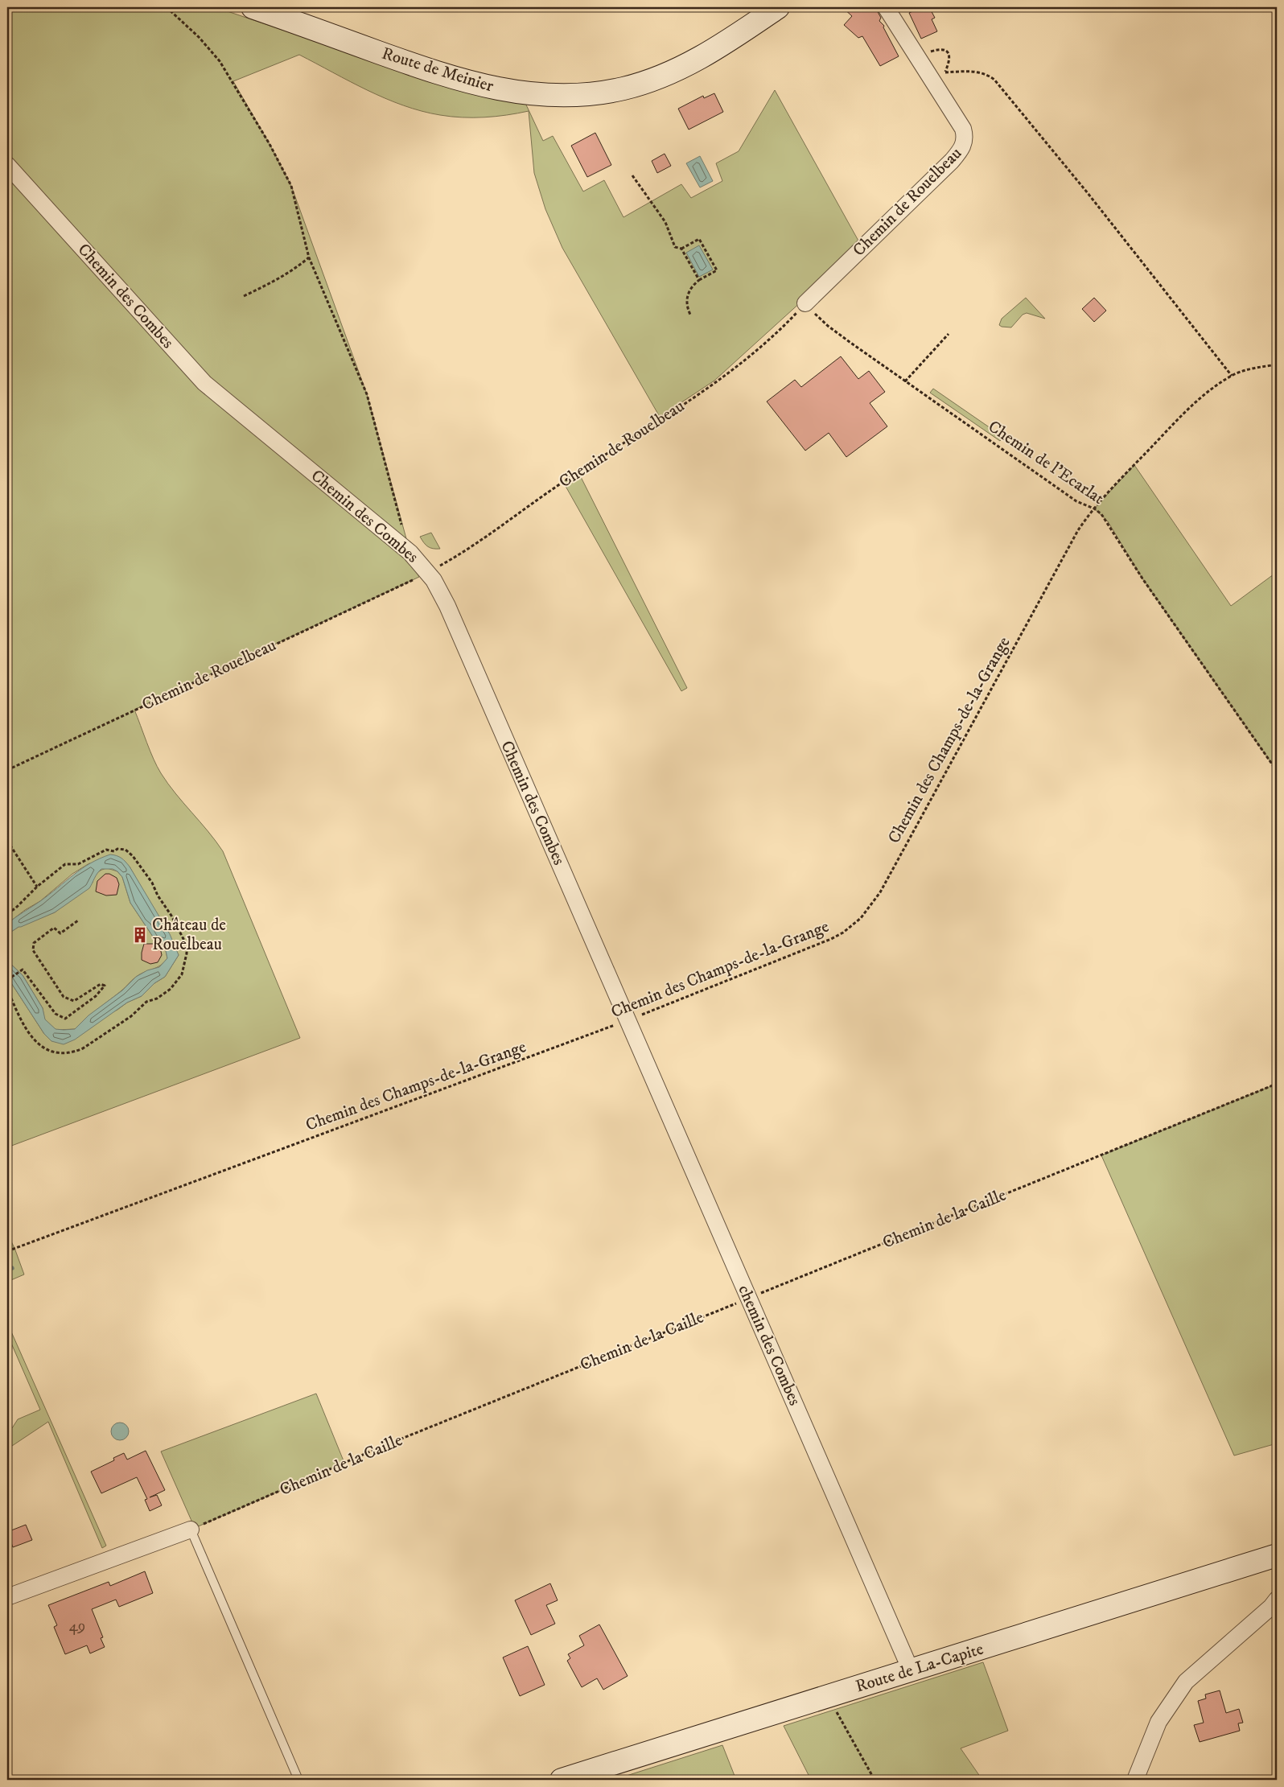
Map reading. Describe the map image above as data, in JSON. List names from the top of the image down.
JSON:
{
  "streets": {
    "street": [
      "Route de Meinier",
      "Chemin de Rouelbeau",
      "Chemin des Combes",
      "chemin des Combes",
      "Route de La-Capite"
    ],
    "path": ["Chemin de l'Ecarlat", "Chemin des Champs-de-la-Grange", "Chemin de la Caille"]
  },
  "crossings": [
    ["Chemin de Rouelbeau", "Chemin de l'Ecarlat"],
    ["Chemin des Combes", "Chemin des Champs-de-la-Grange"],
    ["Chemin des Combes", "chemin des Combes"],
    ["Chemin de l'Ecarlat", "Chemin des Champs-de-la-Grange"],
    ["Chemin des Champs-de-la-Grange", "chemin des Combes"],
    ["Chemin de la Caille", "chemin des Combes"],
    ["chemin des Combes", "Route de La-Capite"]
  ],
  "places": {
    "building": ["Château de Rouelbeau"]
  },
  "house_numbers": ["49"]
}
